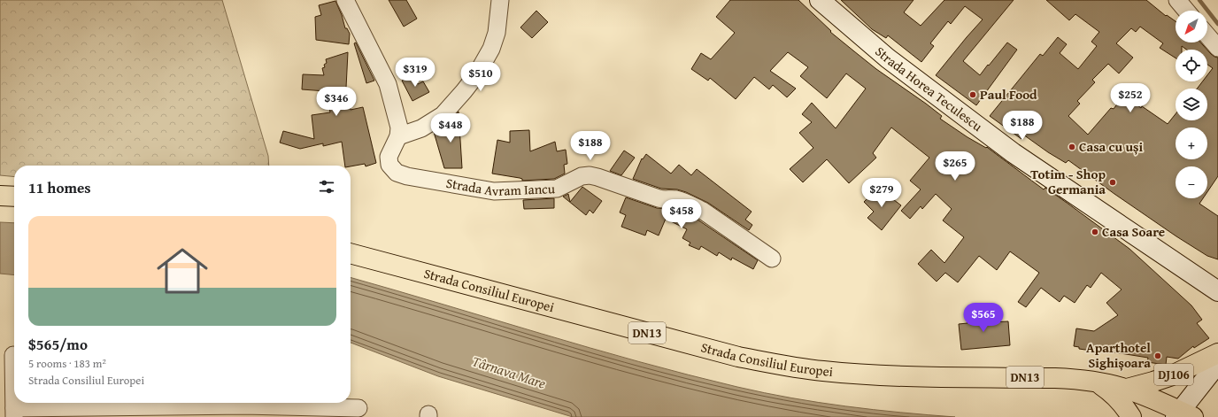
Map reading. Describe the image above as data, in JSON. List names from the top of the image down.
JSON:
{
  "streets": {
    "highway": ["Strada Consiliul Europei", "DN13", "DJ106"],
    "street": ["Strada Horea Teculescu", "Strada Avram Iancu"]
  },
  "crossings": [
    ["Strada Consiliul Europei", "DJ106"]
  ],
  "water": ["Târnava Mare"],
  "places": [
    "Paul Food",
    "Casa cu uși",
    "Totim - Shop Germania",
    "Casa Soare",
    "Aparthotel Sighișoara"
  ],
  "north": "bottom left",
  "page": {
    "map_buttons": ["+", "−"],
    "price": [
      "$319",
      "$510",
      "$252",
      "$346",
      "$188",
      "$448",
      "$188",
      "$265",
      "$279",
      "$458",
      "$565"
    ],
    "heading": "11 homes",
    "list": [
      {
        "name": "$565/mo",
        "note": "5 rooms · 183 m² · Strada Consiliul Europei"
      }
    ]
  }
}
